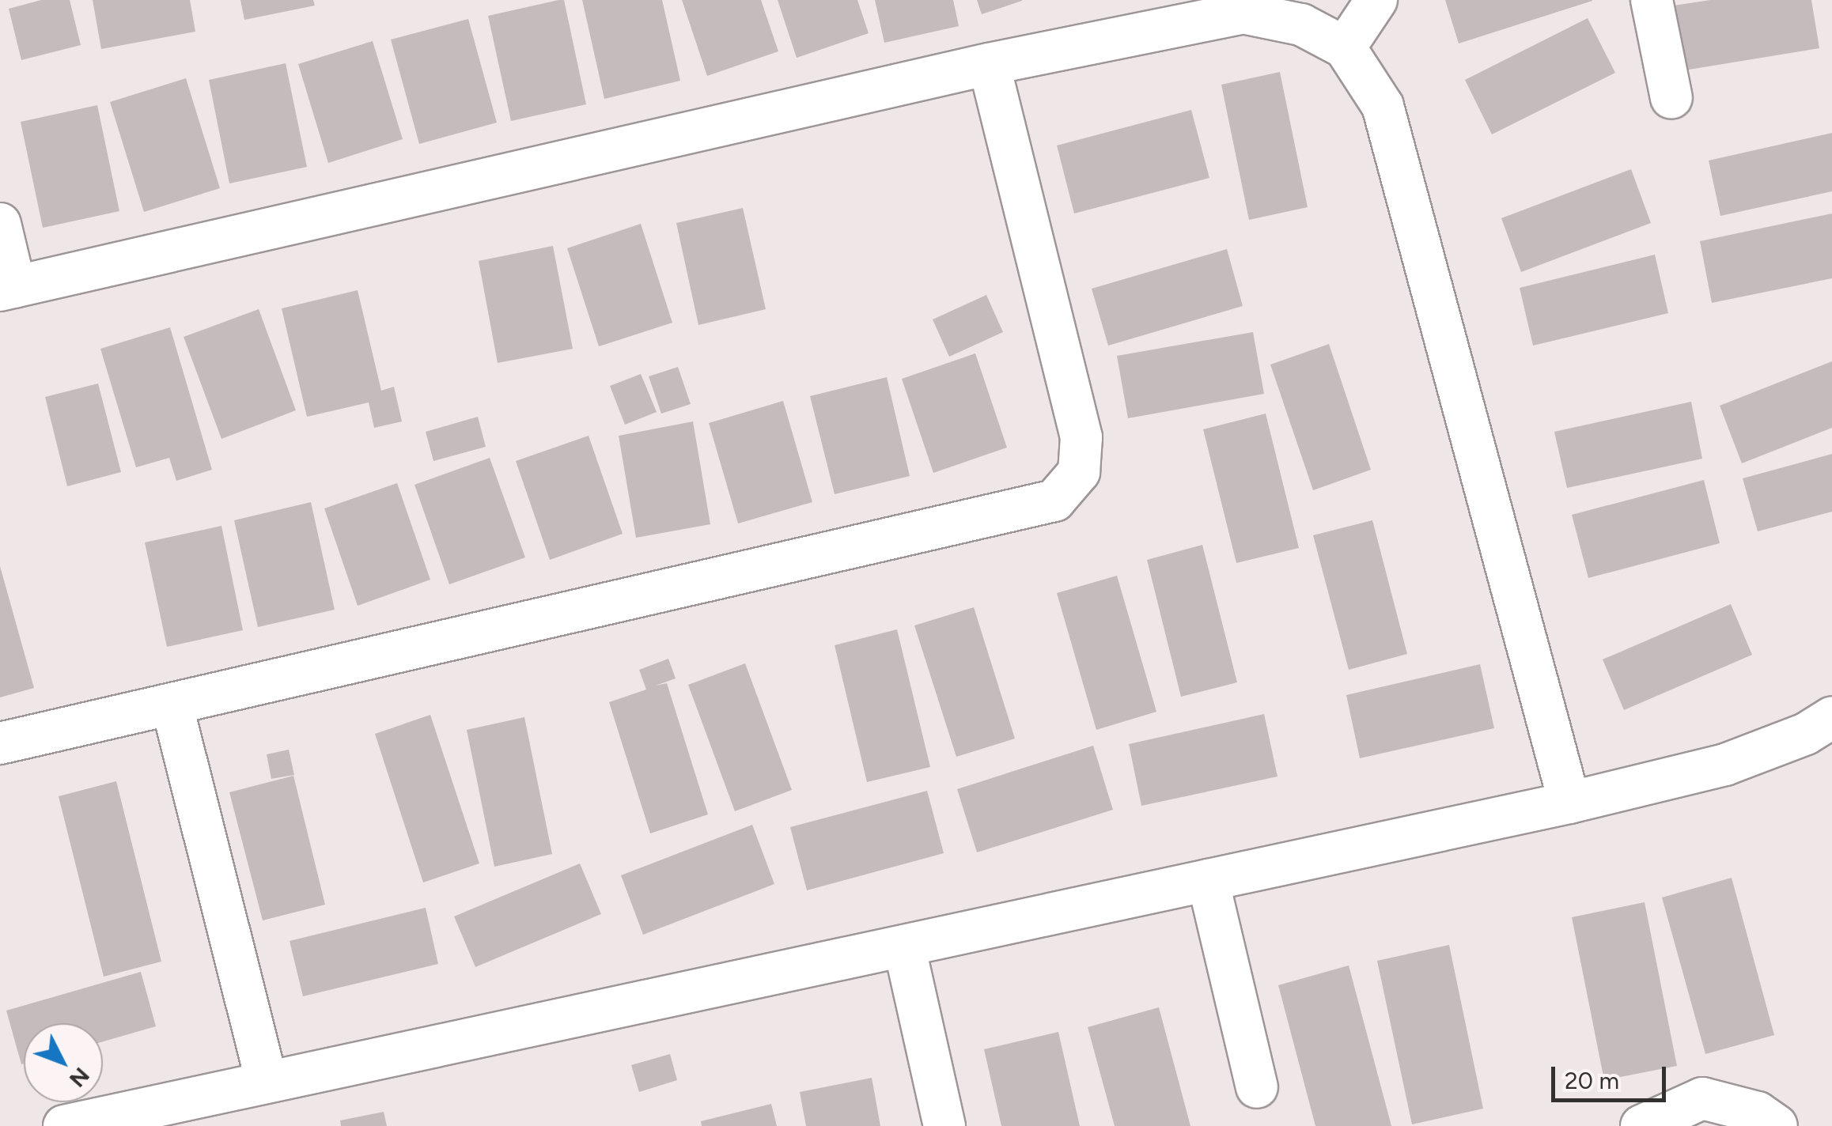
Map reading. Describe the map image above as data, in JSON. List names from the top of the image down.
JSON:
{
  "scale_bar": "20 m",
  "north": "bottom right"
}
